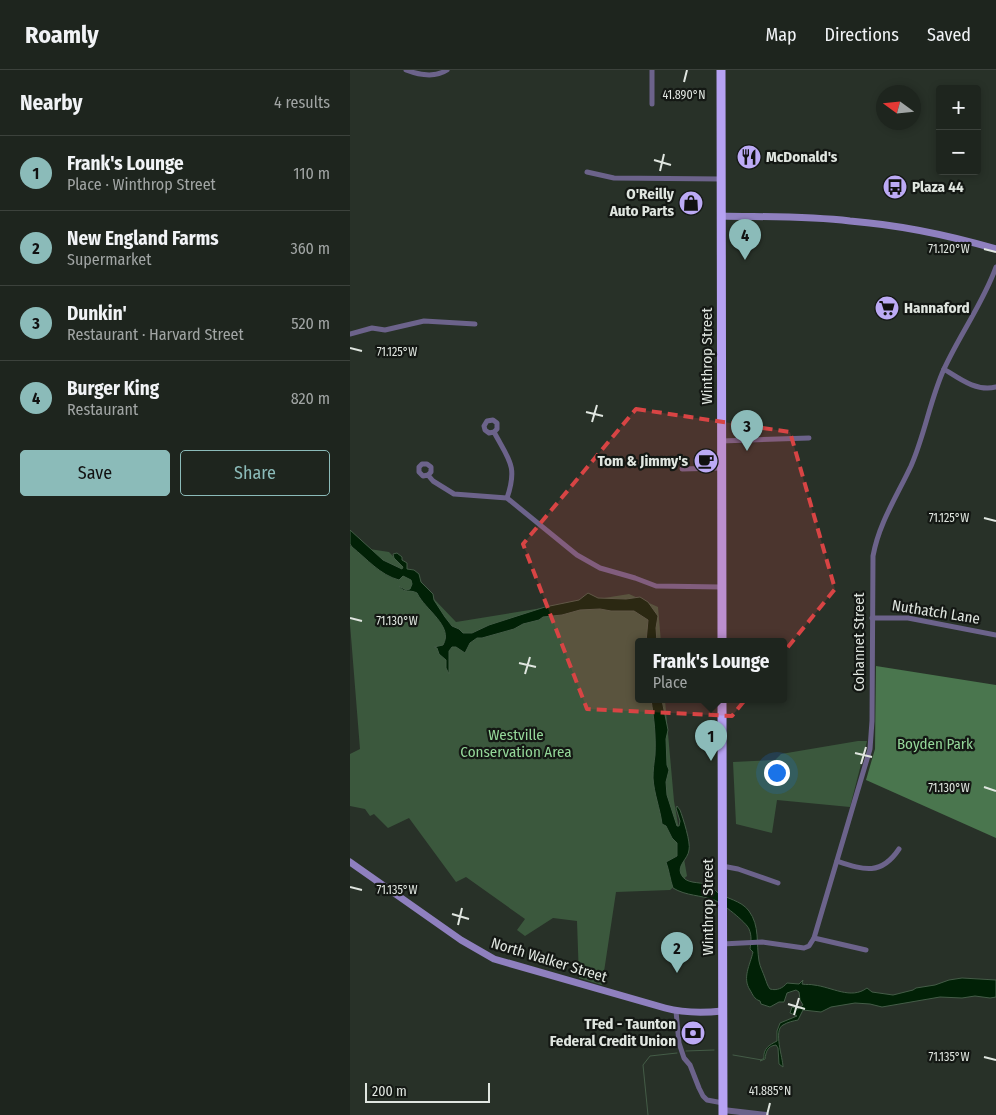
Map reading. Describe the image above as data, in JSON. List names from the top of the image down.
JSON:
{
  "streets": {
    "highway": ["Winthrop Street"],
    "main road": ["North Walker Street"],
    "street": ["Nuthatch Lane", "Cohannet Street"]
  },
  "crossings": [
    ["Winthrop Street", "North Walker Street"],
    ["Nuthatch Lane", "Cohannet Street"]
  ],
  "parks": ["Westville Conservation Area", "Boyden Park"],
  "places": {
    "restaurant": ["McDonald's"],
    "bus stop": ["Plaza 44"],
    "shop": ["O'Reilly Auto Parts"],
    "supermarket": ["Hannaford"],
    "cafe": ["Tom & Jimmy's"],
    "bank": ["TFed - Taunton Federal Credit Union"]
  },
  "scale_bar": "200 m",
  "north": "left",
  "page": {
    "header": "Roamly",
    "nav": ["Map", "Directions", "Saved"],
    "heading": ["Nearby", "4 results"],
    "map_buttons": ["+", "−"],
    "list": [
      {
        "mark": "1",
        "name": "Frank's Lounge",
        "note": "Place · Winthrop Street",
        "value": "110 m"
      },
      {
        "mark": "2",
        "name": "New England Farms",
        "note": "Supermarket",
        "value": "360 m"
      },
      {
        "mark": "3",
        "name": "Dunkin'",
        "note": "Restaurant · Harvard Street",
        "value": "520 m"
      },
      {
        "mark": "4",
        "name": "Burger King",
        "note": "Restaurant",
        "value": "820 m"
      }
    ],
    "pins": [
      "4",
      "3",
      "1",
      "2"
    ],
    "buttons": ["Save", "Share"],
    "popup": ["Frank's Lounge", "Place"],
    "scale": "200 m"
  },
  "coordinates": [
    "41.890°N",
    "71.120°W",
    "71.125°W",
    "71.130°W",
    "71.135°W",
    "41.885°N"
  ]
}
